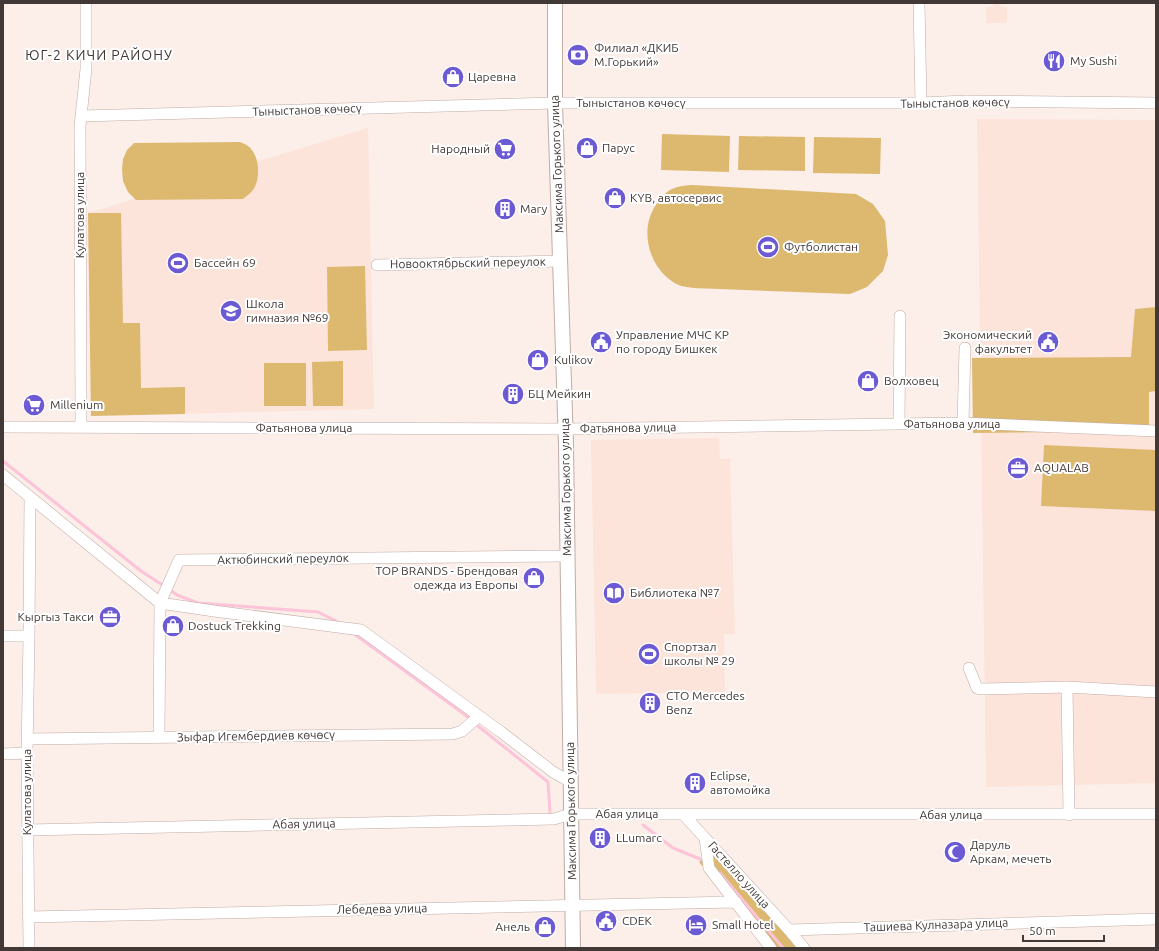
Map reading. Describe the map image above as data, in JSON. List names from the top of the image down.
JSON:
{
  "streets": {
    "main road": ["Максима Горького улица"],
    "street": [
      "Тыныстанов көчөсү",
      "Кулатова улица",
      "Новооктябрьский переулок",
      "Фатьянова улица",
      "Актюбинский переулок",
      "Зыфар Игембердиев көчөсү",
      "Абая улица",
      "Гастелло улица",
      "Лебедева улица",
      "Ташиева Кулназара улица"
    ]
  },
  "crossings": [
    ["Тыныстанов көчөсү", "Максима Горького улица"],
    ["Тыныстанов көчөсү", "Кулатова улица"],
    ["Максима Горького улица", "Новооктябрьский переулок"],
    ["Максима Горького улица", "Фатьянова улица"],
    ["Максима Горького улица", "Актюбинский переулок"],
    ["Максима Горького улица", "Абая улица"],
    ["Максима Горького улица", "Лебедева улица"],
    ["Кулатова улица", "Фатьянова улица"],
    ["Кулатова улица", "Зыфар Игембердиев көчөсү"],
    ["Кулатова улица", "Абая улица"],
    ["Кулатова улица", "Лебедева улица"],
    ["Актюбинский переулок", "Зыфар Игембердиев көчөсү"],
    ["Абая улица", "Гастелло улица"],
    ["Гастелло улица", "Лебедева улица"],
    ["Гастелло улица", "Ташиева Кулназара улица"]
  ],
  "districts": ["ЮГ-2 КИЧИ РАЙОНУ"],
  "places": {
    "bank": ["Филиал «ДКИБ М.Горький»"],
    "restaurant": ["My Sushi"],
    "shop": [
      "Царевна",
      "Парус",
      "KYB, автосервис",
      "Kulikov",
      "Волховец",
      "TOP BRANDS - Брендовая одежда из Европы",
      "Dostuck Trekking",
      "Анель"
    ],
    "supermarket": ["Народный", "Millenium"],
    "building": [
      "Mary",
      "БЦ Мейкин",
      "СТО Mercedes Benz",
      "Eclipse, автомойка",
      "LLumarc"
    ],
    "sports": ["Футболистан", "Бассейн 69", "Спортзал школы № 29"],
    "school or university": ["Школа гимназия №69"],
    "public building": ["Управление МЧС КР по городу Бишкек", "Экономический факультет", "CDEK"],
    "office": ["AQUALAB", "Кыргыз Такси"],
    "library": ["Библиотека №7"],
    "mosque": ["Даруль Аркам, мечеть"],
    "hotel": ["Small Hotel"]
  },
  "scale_bar": "50 m"
}
